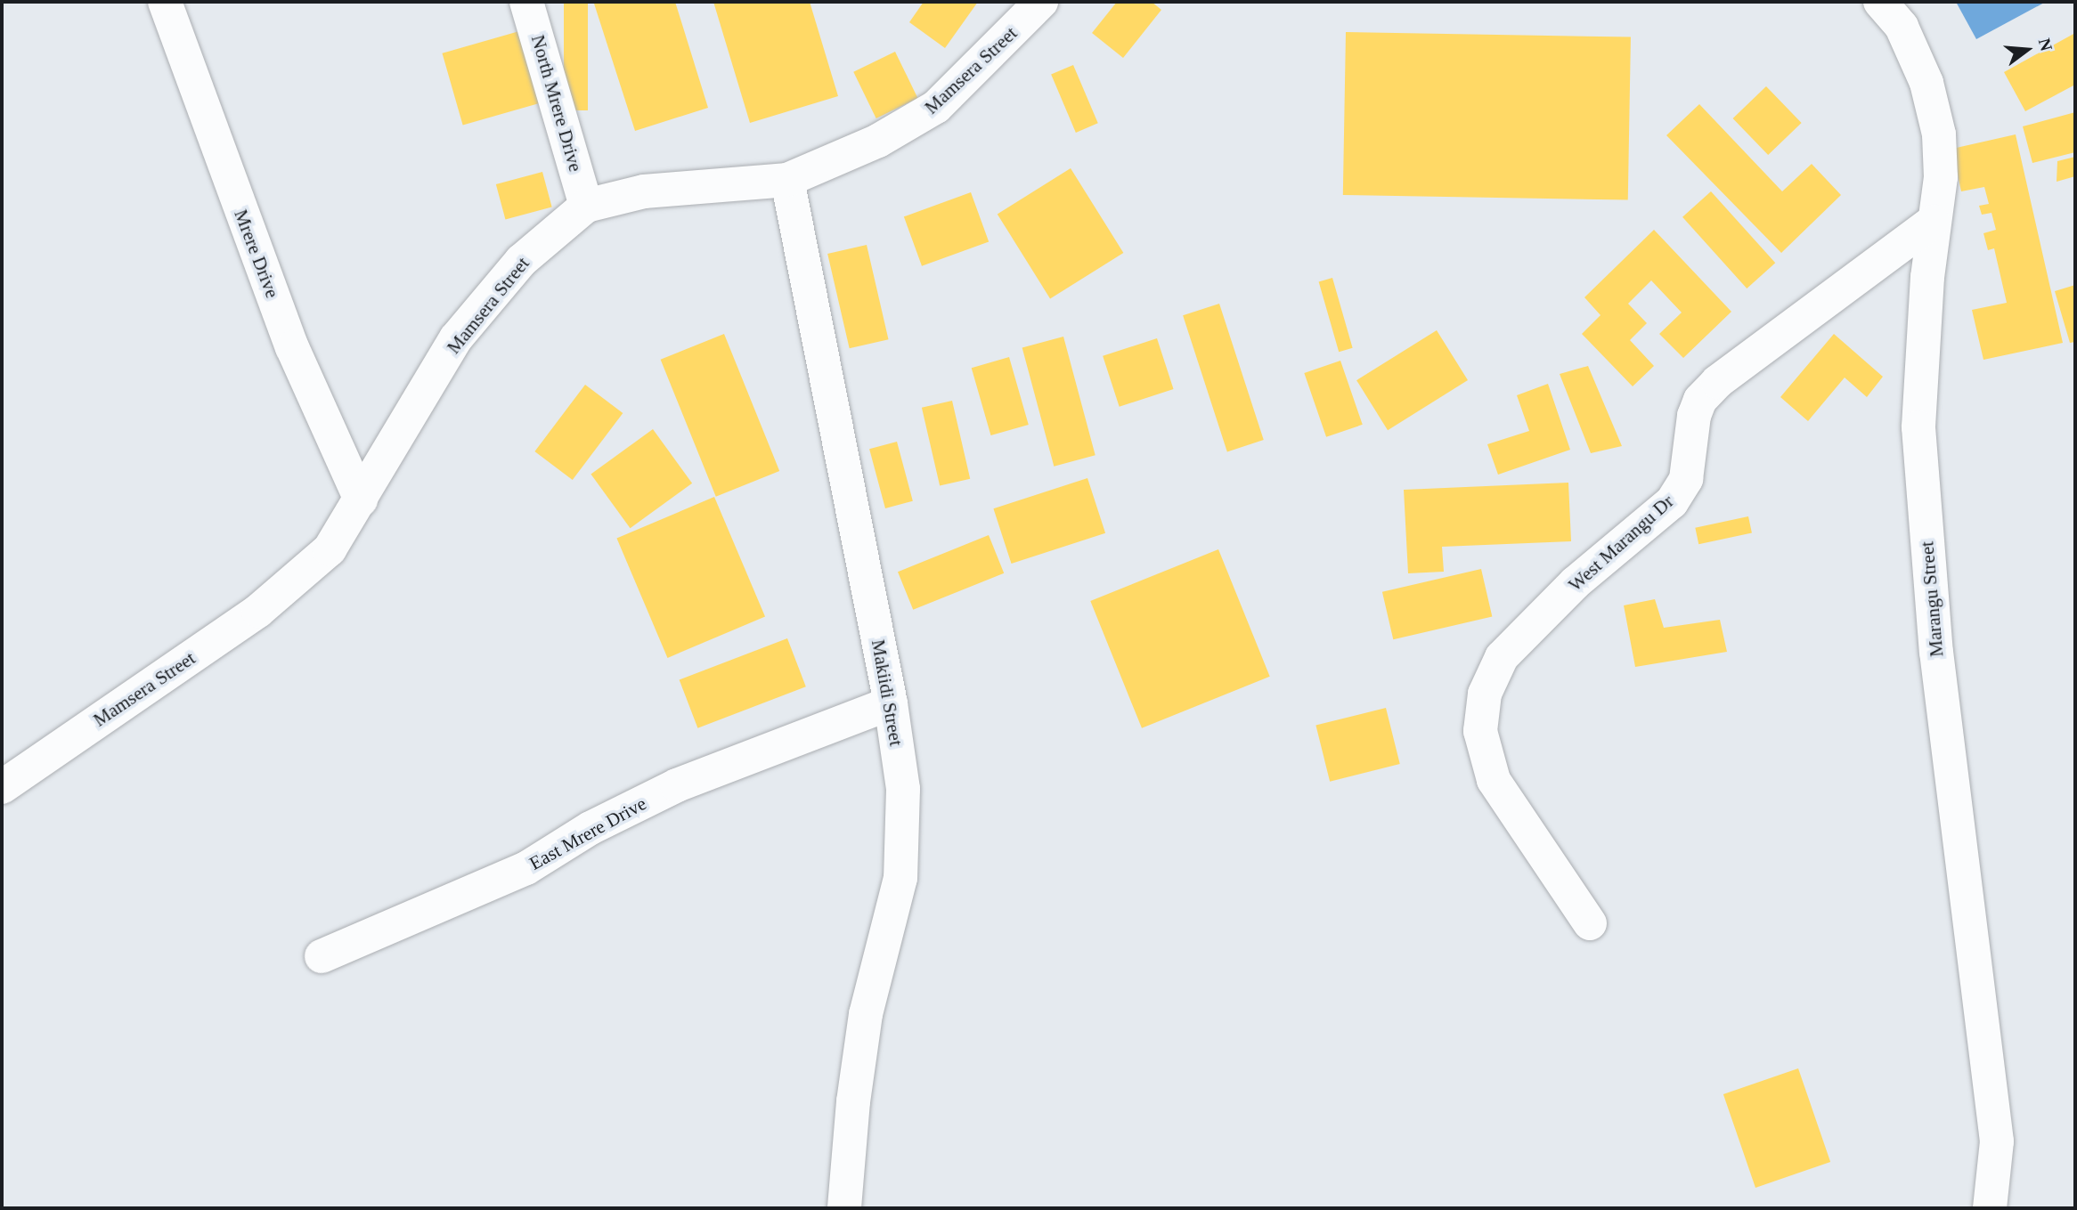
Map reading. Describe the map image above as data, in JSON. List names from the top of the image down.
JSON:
{
  "streets": {
    "street": [
      "Mamsera Street",
      "North Mrere Drive",
      "Mrere Drive",
      "West Marangu Dr",
      "Marangu Street",
      "Makiidi Street",
      "East Mrere Drive"
    ]
  },
  "crossings": [
    ["Mamsera Street", "North Mrere Drive"],
    ["Mamsera Street", "Mrere Drive"],
    ["Mamsera Street", "Makiidi Street"],
    ["West Marangu Dr", "Marangu Street"],
    ["Makiidi Street", "East Mrere Drive"]
  ],
  "north": "right"
}
